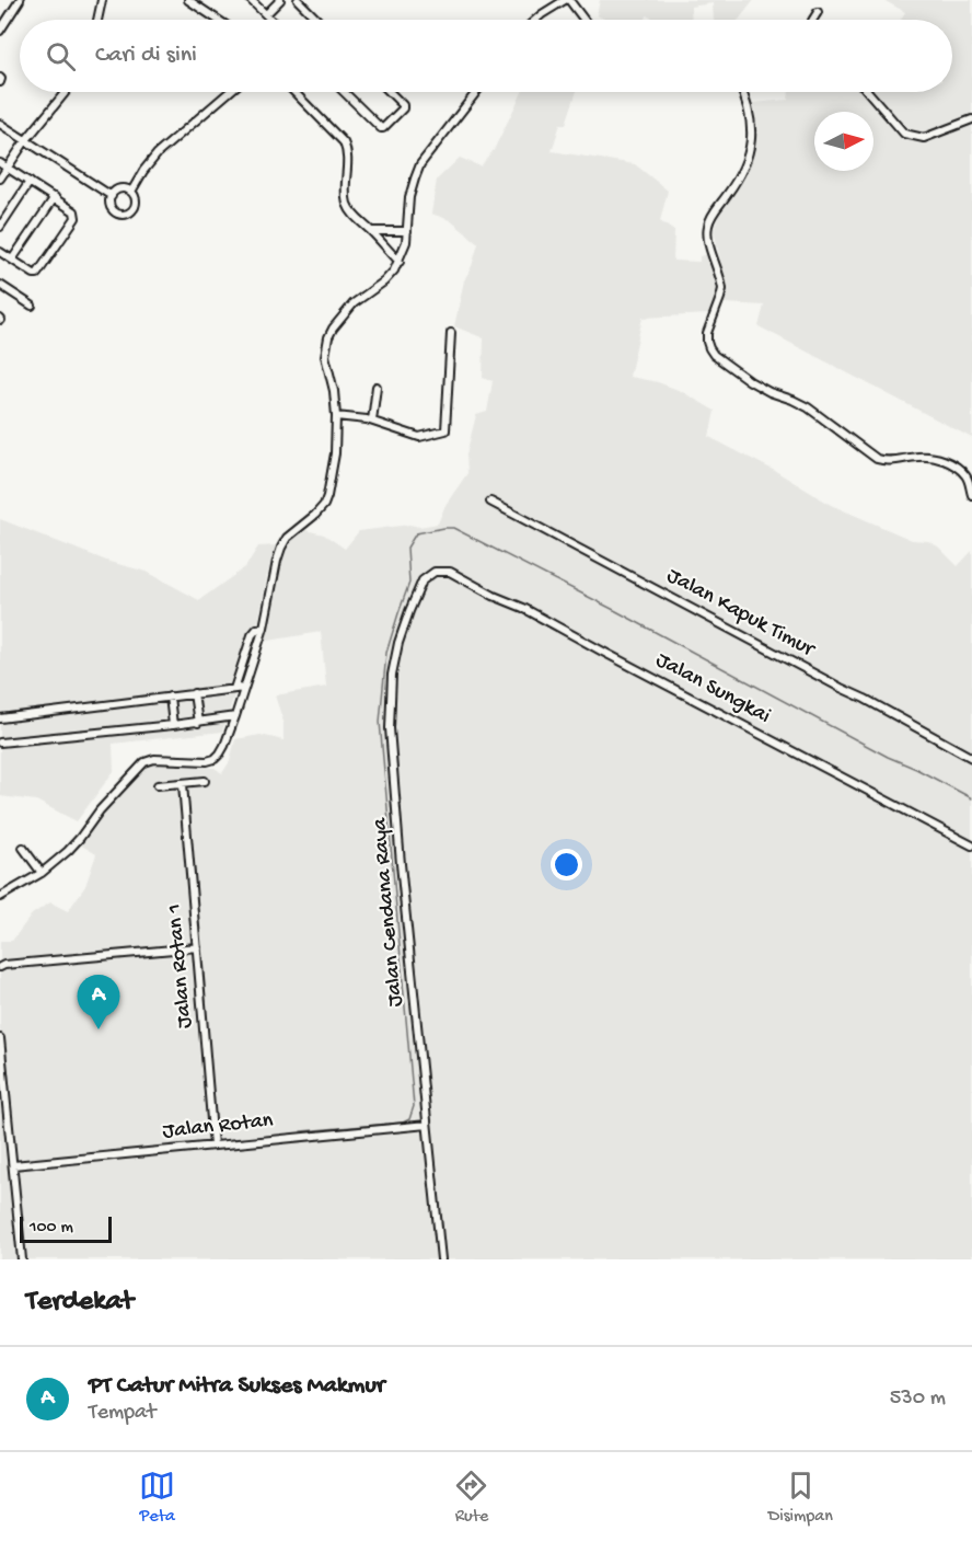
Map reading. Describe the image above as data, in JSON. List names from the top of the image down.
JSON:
{
  "streets": {
    "street": [
      "Jalan Kapuk Timur",
      "Jalan Sungkai",
      "Jalan Cendana Raya",
      "Jalan Rotan 1",
      "Jalan Rotan"
    ]
  },
  "crossings": [
    ["Jalan Sungkai", "Jalan Cendana Raya"],
    ["Jalan Cendana Raya", "Jalan Rotan"],
    ["Jalan Rotan 1", "Jalan Rotan"]
  ],
  "scale_bar": "100 m",
  "north": "right",
  "page": {
    "search": "Cari di sini",
    "pins": "A",
    "scale": "100 m",
    "heading": "Terdekat",
    "list": [
      {
        "mark": "A",
        "name": "PT Catur Mitra Sukses Makmur",
        "note": "Tempat",
        "value": "530 m"
      }
    ],
    "nav": ["Peta", "Rute", "Disimpan"]
  }
}
